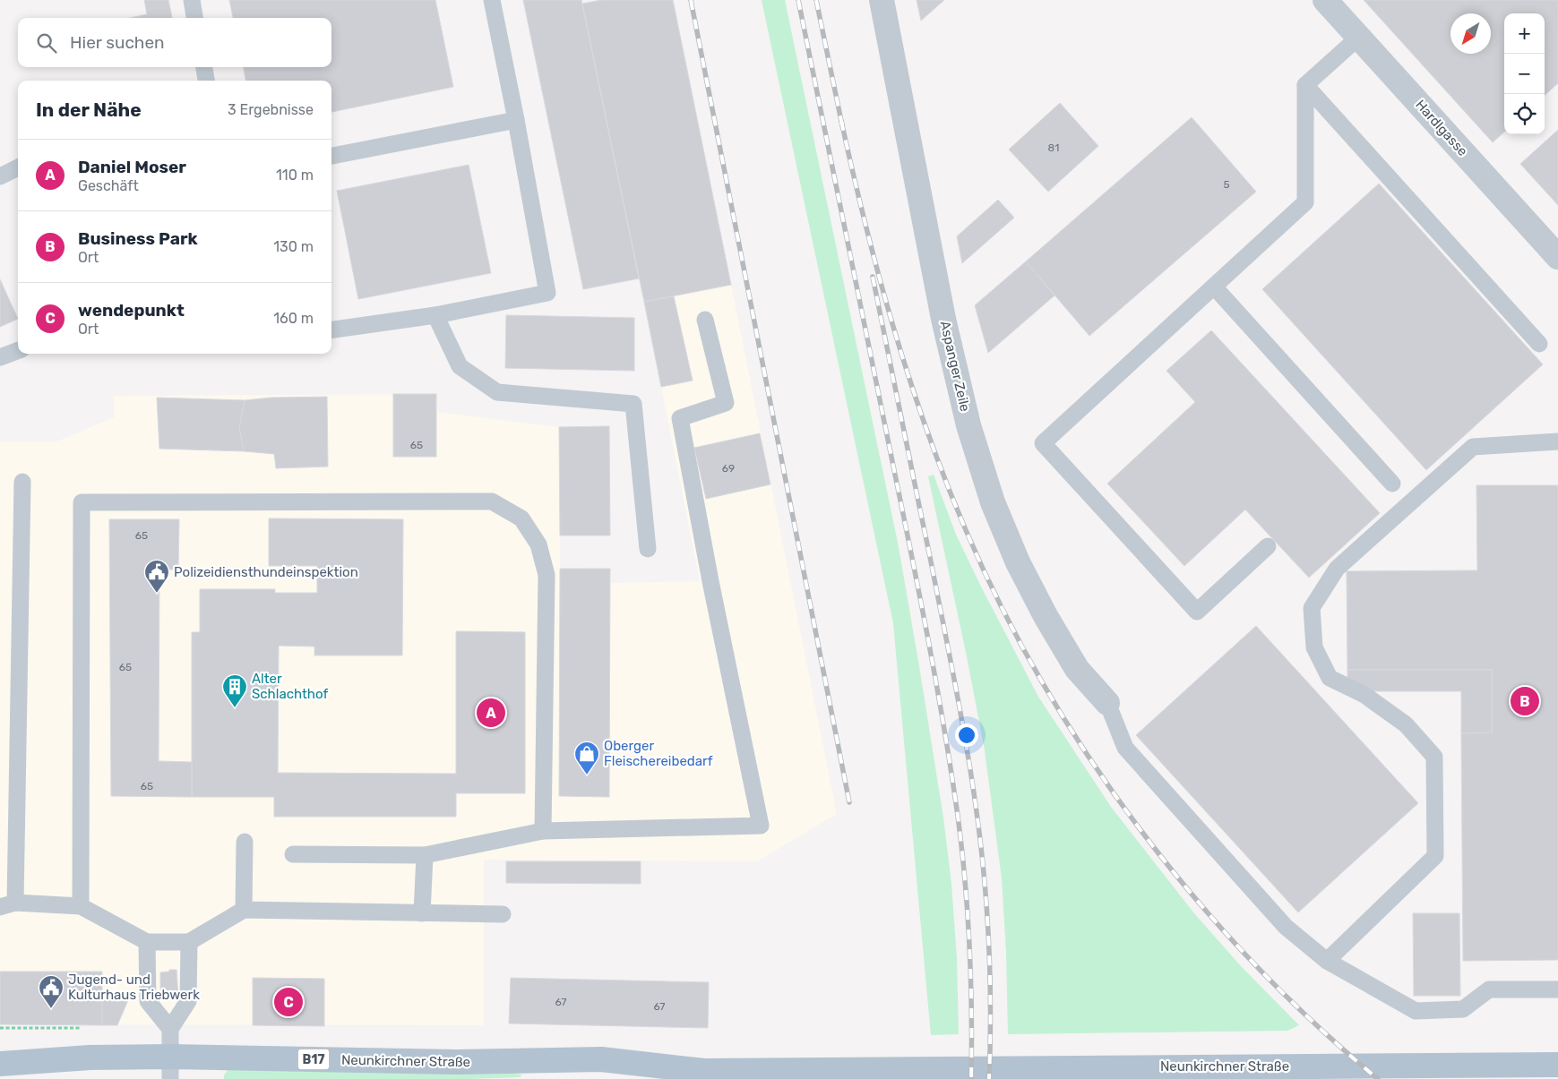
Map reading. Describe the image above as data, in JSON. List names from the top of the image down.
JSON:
{
  "streets": {
    "main road": ["B17", "Neunkirchner Straße"],
    "street": ["Hardlgasse", "Aspanger Zeile"]
  },
  "places": {
    "public building": ["Polizeidiensthundeinspektion", "Jugend- und Kulturhaus Triebwerk"],
    "building": ["Alter Schlachthof"],
    "shop": ["Oberger Fleischereibedarf"]
  },
  "house_numbers": [
    "81",
    "5",
    "65",
    "69",
    "65",
    "65",
    "65",
    "67",
    "67"
  ],
  "north": "bottom left",
  "page": {
    "map_buttons": ["+", "−"],
    "search": "Hier suchen",
    "heading": ["In der Nähe", "3 Ergebnisse"],
    "list": [
      {
        "mark": "A",
        "name": "Daniel Moser",
        "note": "Geschäft",
        "value": "110 m"
      },
      {
        "mark": "B",
        "name": "Business Park",
        "note": "Ort",
        "value": "130 m"
      },
      {
        "mark": "C",
        "name": "wendepunkt",
        "note": "Ort",
        "value": "160 m"
      }
    ],
    "pins": ["B", "A", "C"]
  }
}
